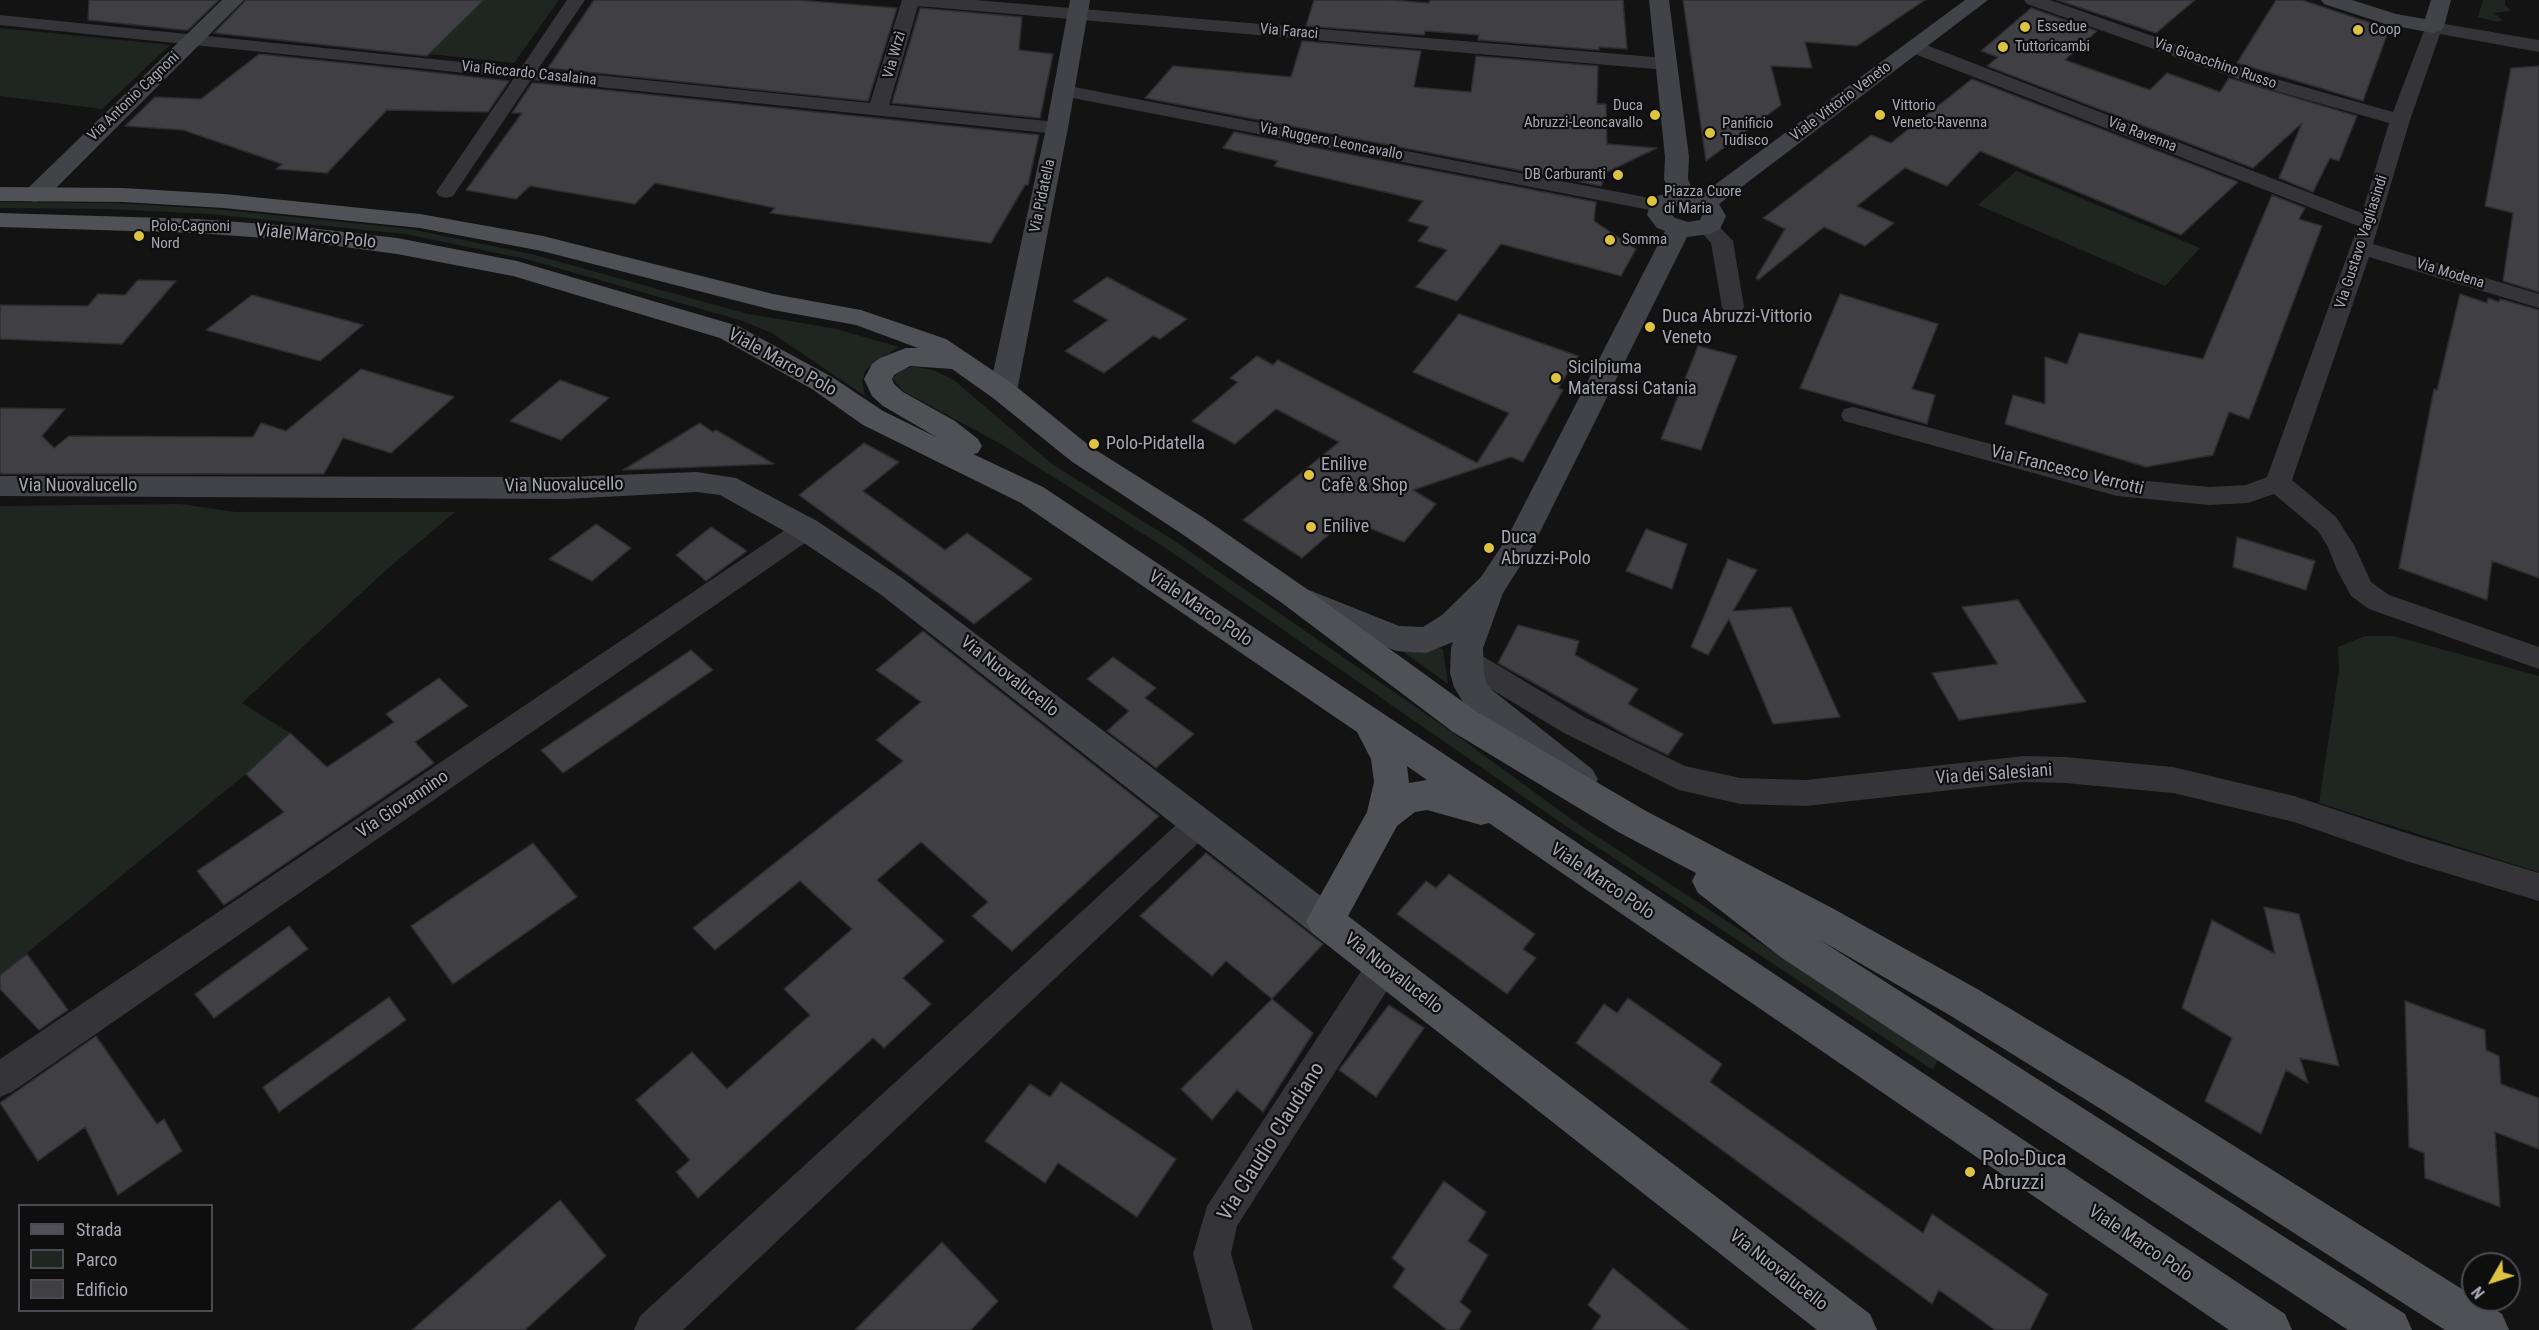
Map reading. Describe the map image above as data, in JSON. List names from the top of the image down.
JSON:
{
  "streets": {
    "main road": [
      "Via Antonio Cagnoni",
      "Viale Vittorio Veneto",
      "Via Pidatella",
      "Viale Marco Polo",
      "Via Gustavo Vagliasindi",
      "Via Nuovalucello"
    ],
    "street": [
      "Via Faraci",
      "Via Wrzì",
      "Via Gioacchino Russo",
      "Via Riccardo Casalaina",
      "Via Ravenna",
      "Via Ruggero Leoncavallo",
      "Via Modena",
      "Via Francesco Verrotti",
      "Via dei Salesiani",
      "Via Giovannino",
      "Via Claudio Claudiano"
    ]
  },
  "crossings": [
    ["Via Faraci", "Via Wrzì"],
    ["Via Faraci", "Via Pidatella"],
    ["Via Wrzì", "Via Riccardo Casalaina"],
    ["Via Gioacchino Russo", "Via Gustavo Vagliasindi"],
    ["Via Riccardo Casalaina", "Via Antonio Cagnoni"],
    ["Via Riccardo Casalaina", "Via Pidatella"],
    ["Via Antonio Cagnoni", "Viale Marco Polo"],
    ["Viale Vittorio Veneto", "Via Ravenna"],
    ["Viale Vittorio Veneto", "Via Ruggero Leoncavallo"],
    ["Via Ravenna", "Via Gustavo Vagliasindi"],
    ["Via Ruggero Leoncavallo", "Via Pidatella"],
    ["Via Pidatella", "Viale Marco Polo"],
    ["Via Gustavo Vagliasindi", "Via Modena"],
    ["Via Gustavo Vagliasindi", "Via Francesco Verrotti"],
    ["Via Nuovalucello", "Via Giovannino"],
    ["Via Nuovalucello", "Via Claudio Claudiano"]
  ],
  "places": [
    "Essedue",
    "Coop",
    "Tuttoricambi",
    "Duca Abruzzi-Leoncavallo",
    "Vittorio Veneto-Ravenna",
    "Panificio Tudisco",
    "DB Carburanti",
    "Piazza Cuore di Maria",
    "Polo-Cagnoni Nord",
    "Somma",
    "Duca Abruzzi-Vittorio Veneto",
    "Sicilpiuma Materassi Catania",
    "Polo-Pidatella",
    "Enilive Cafè & Shop",
    "Enilive",
    "Duca Abruzzi-Polo",
    "Polo-Duca Abruzzi"
  ],
  "legend": ["Strada", "Parco", "Edificio"],
  "north": "bottom left"
}
